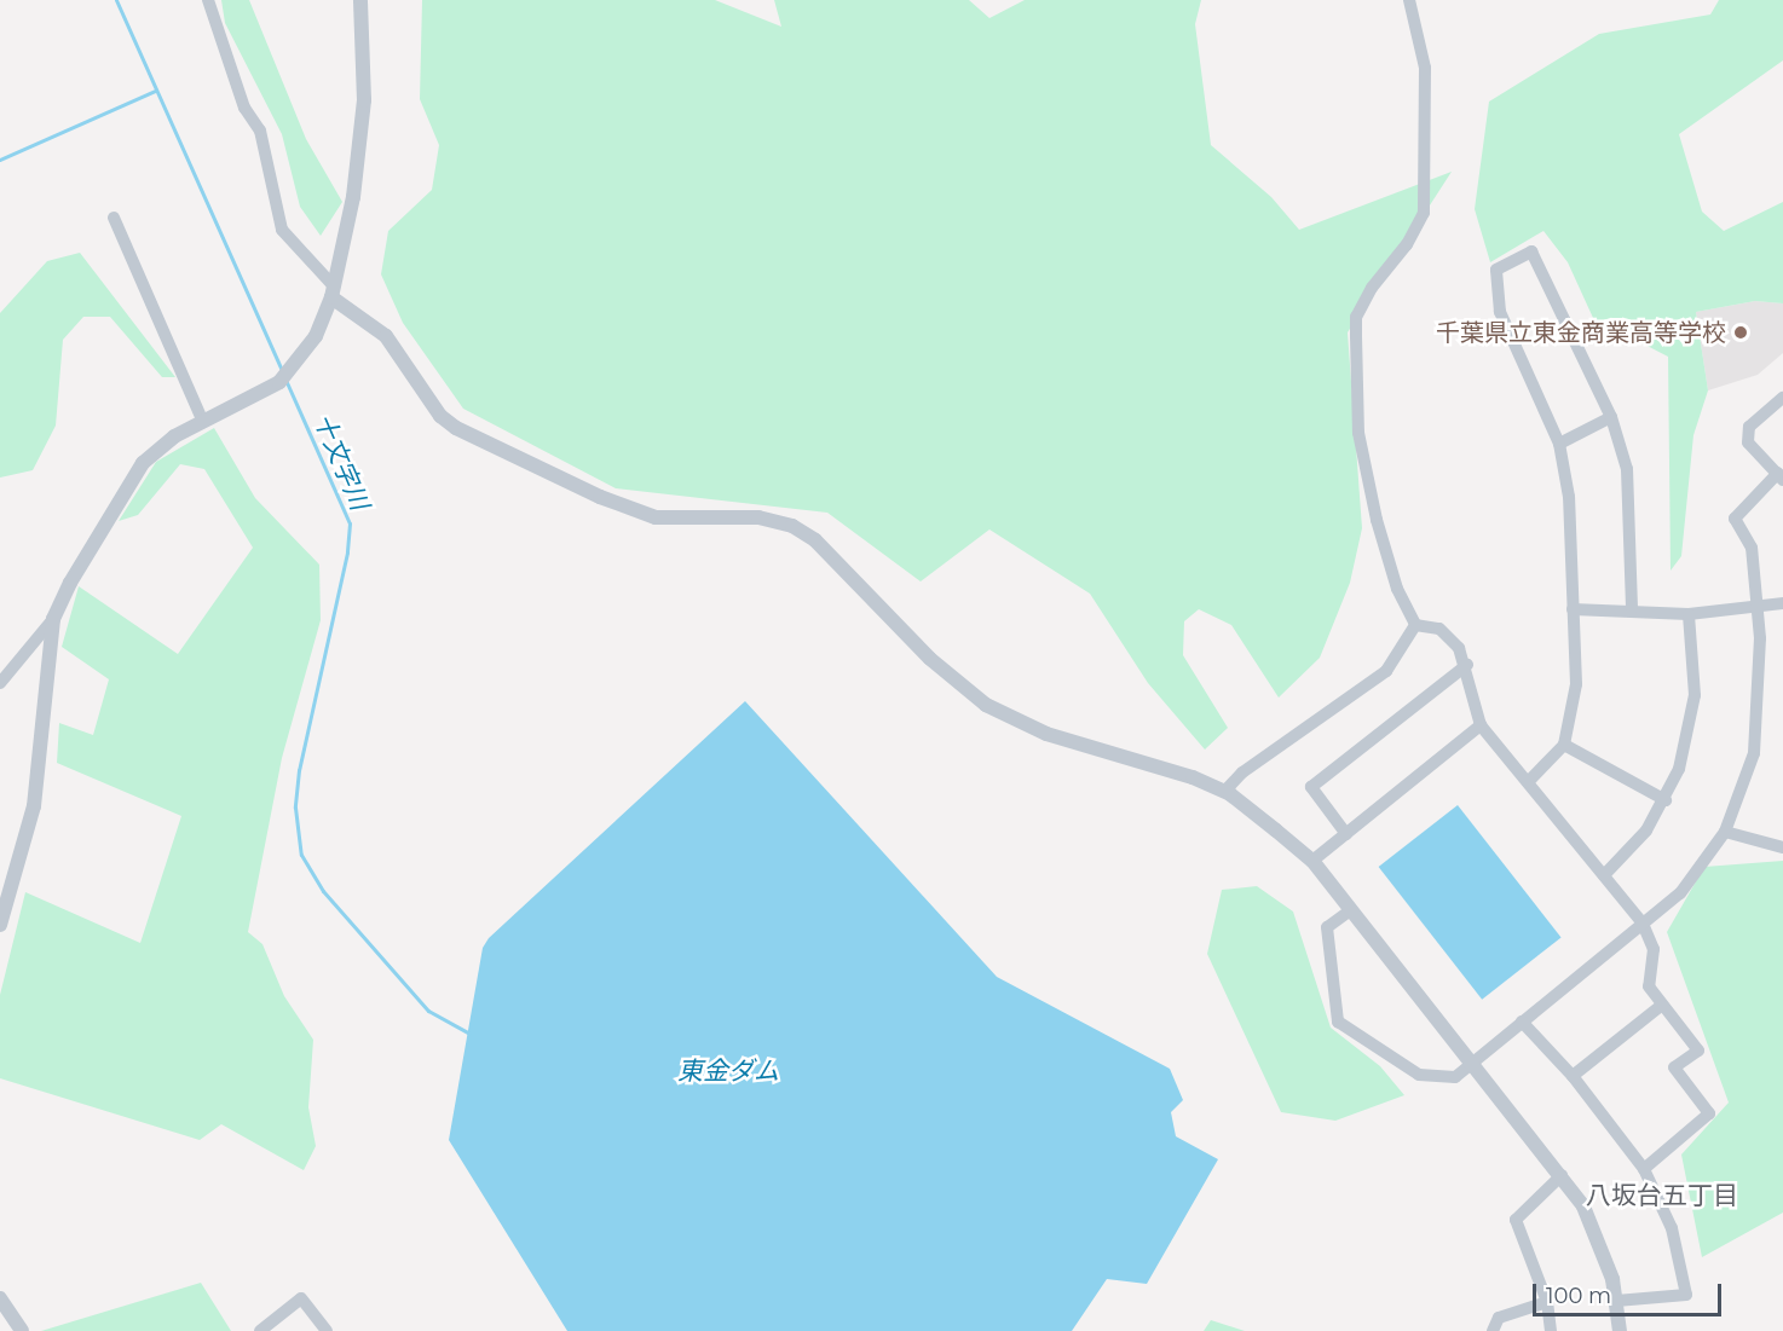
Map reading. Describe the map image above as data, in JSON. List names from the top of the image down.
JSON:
{
  "districts": ["八坂台五丁目"],
  "water": ["十文字川", "東金ダム"],
  "places": ["千葉県立東金商業高等学校"],
  "scale_bar": "100 m"
}
